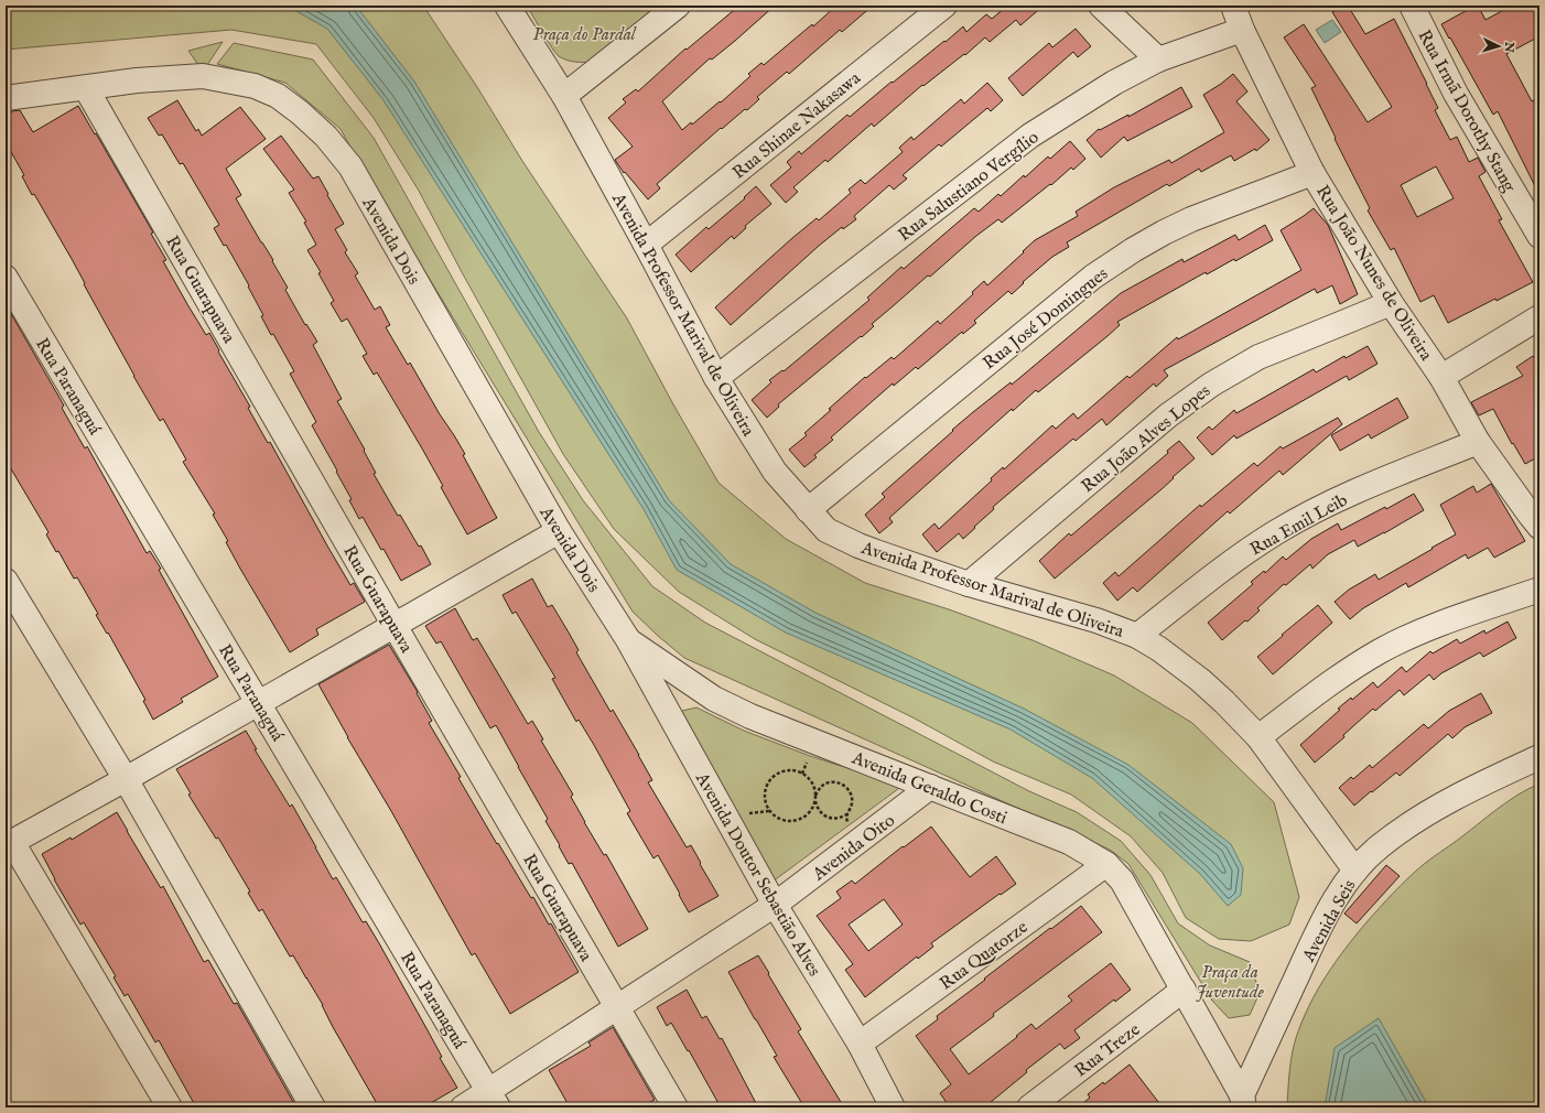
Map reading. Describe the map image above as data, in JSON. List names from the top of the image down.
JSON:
{
  "streets": {
    "street": [
      "Rua Irmã Dorothy Stang",
      "Rua Shinae Nakasawa",
      "Rua Salustiano Vergílio",
      "Avenida Dois",
      "Rua João Nunes de Oliveira",
      "Rua Guarapuava",
      "Avenida Professor Marival de Oliveira",
      "Rua José Domingues",
      "Rua Paranaguá",
      "Rua João Alves Lopes",
      "Rua Emil Leib",
      "Avenida Geraldo Costi",
      "Avenida Oito",
      "Avenida Doutor Sebastião Alves",
      "Avenida Seis",
      "Rua Quatorze",
      "Rua Treze"
    ]
  },
  "crossings": [
    ["Rua Shinae Nakasawa", "Avenida Professor Marival de Oliveira"],
    ["Rua Salustiano Vergílio", "Rua João Nunes de Oliveira"],
    ["Rua Salustiano Vergílio", "Avenida Professor Marival de Oliveira"],
    ["Avenida Dois", "Rua Guarapuava"],
    ["Avenida Dois", "Avenida Geraldo Costi"],
    ["Avenida Dois", "Avenida Doutor Sebastião Alves"],
    ["Rua João Nunes de Oliveira", "Rua José Domingues"],
    ["Rua João Nunes de Oliveira", "Rua João Alves Lopes"],
    ["Rua João Nunes de Oliveira", "Rua Emil Leib"],
    ["Rua Guarapuava", "Avenida Oito"],
    ["Avenida Professor Marival de Oliveira", "Rua José Domingues"],
    ["Avenida Professor Marival de Oliveira", "Rua João Alves Lopes"],
    ["Avenida Professor Marival de Oliveira", "Rua Emil Leib"],
    ["Avenida Professor Marival de Oliveira", "Avenida Seis"],
    ["Rua Paranaguá", "Avenida Oito"],
    ["Avenida Geraldo Costi", "Avenida Oito"],
    ["Avenida Geraldo Costi", "Avenida Doutor Sebastião Alves"],
    ["Avenida Geraldo Costi", "Avenida Seis"],
    ["Avenida Geraldo Costi", "Rua Quatorze"],
    ["Avenida Geraldo Costi", "Rua Treze"],
    ["Avenida Oito", "Avenida Doutor Sebastião Alves"],
    ["Avenida Doutor Sebastião Alves", "Rua Quatorze"]
  ],
  "parks": ["Praça do Pardal", "Praça da Juventude"],
  "north": "right"
}
